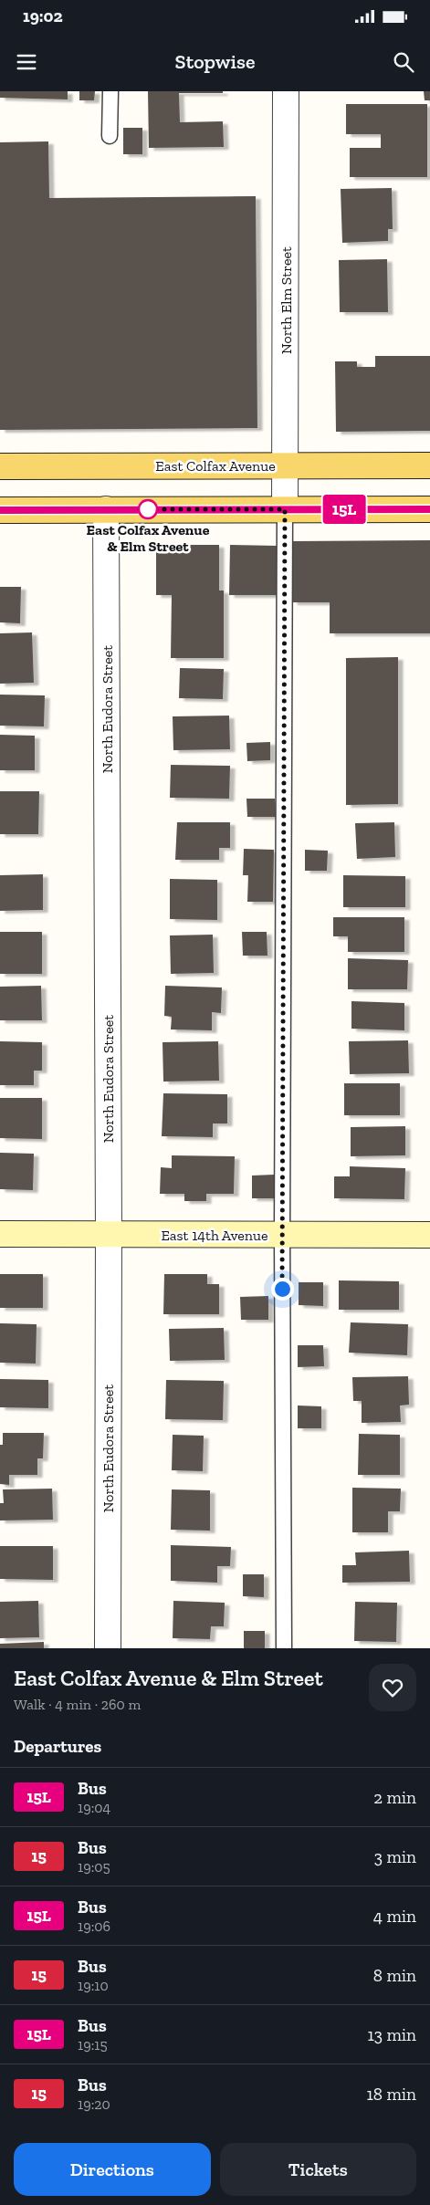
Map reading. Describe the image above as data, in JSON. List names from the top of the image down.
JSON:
{
  "streets": {
    "main road": ["East Colfax Avenue", "East 14th Avenue"],
    "street": ["North Elm Street", "North Eudora Street"]
  },
  "crossings": [
    ["North Elm Street", "East Colfax Avenue"],
    ["North Eudora Street", "East 14th Avenue"]
  ],
  "places": ["East Colfax Avenue & Elm Street"],
  "lines": ["bus line 15L"],
  "page": {
    "status": "19:02",
    "header": "Stopwise",
    "on_map": "15L",
    "heading": [
      ["East Colfax Avenue & Elm Street", "Walk · 4 min · 260 m"],
      "Departures"
    ],
    "list": [
      {
        "mark": "15L",
        "name": "Bus",
        "note": "19:04",
        "value": "2 min"
      },
      {
        "mark": "15",
        "name": "Bus",
        "note": "19:05",
        "value": "3 min"
      },
      {
        "mark": "15L",
        "name": "Bus",
        "note": "19:06",
        "value": "4 min"
      },
      {
        "mark": "15",
        "name": "Bus",
        "note": "19:10",
        "value": "8 min"
      },
      {
        "mark": "15L",
        "name": "Bus",
        "note": "19:15",
        "value": "13 min"
      },
      {
        "mark": "15",
        "name": "Bus",
        "note": "19:20",
        "value": "18 min"
      }
    ],
    "buttons": ["Directions", "Tickets"]
  }
}
